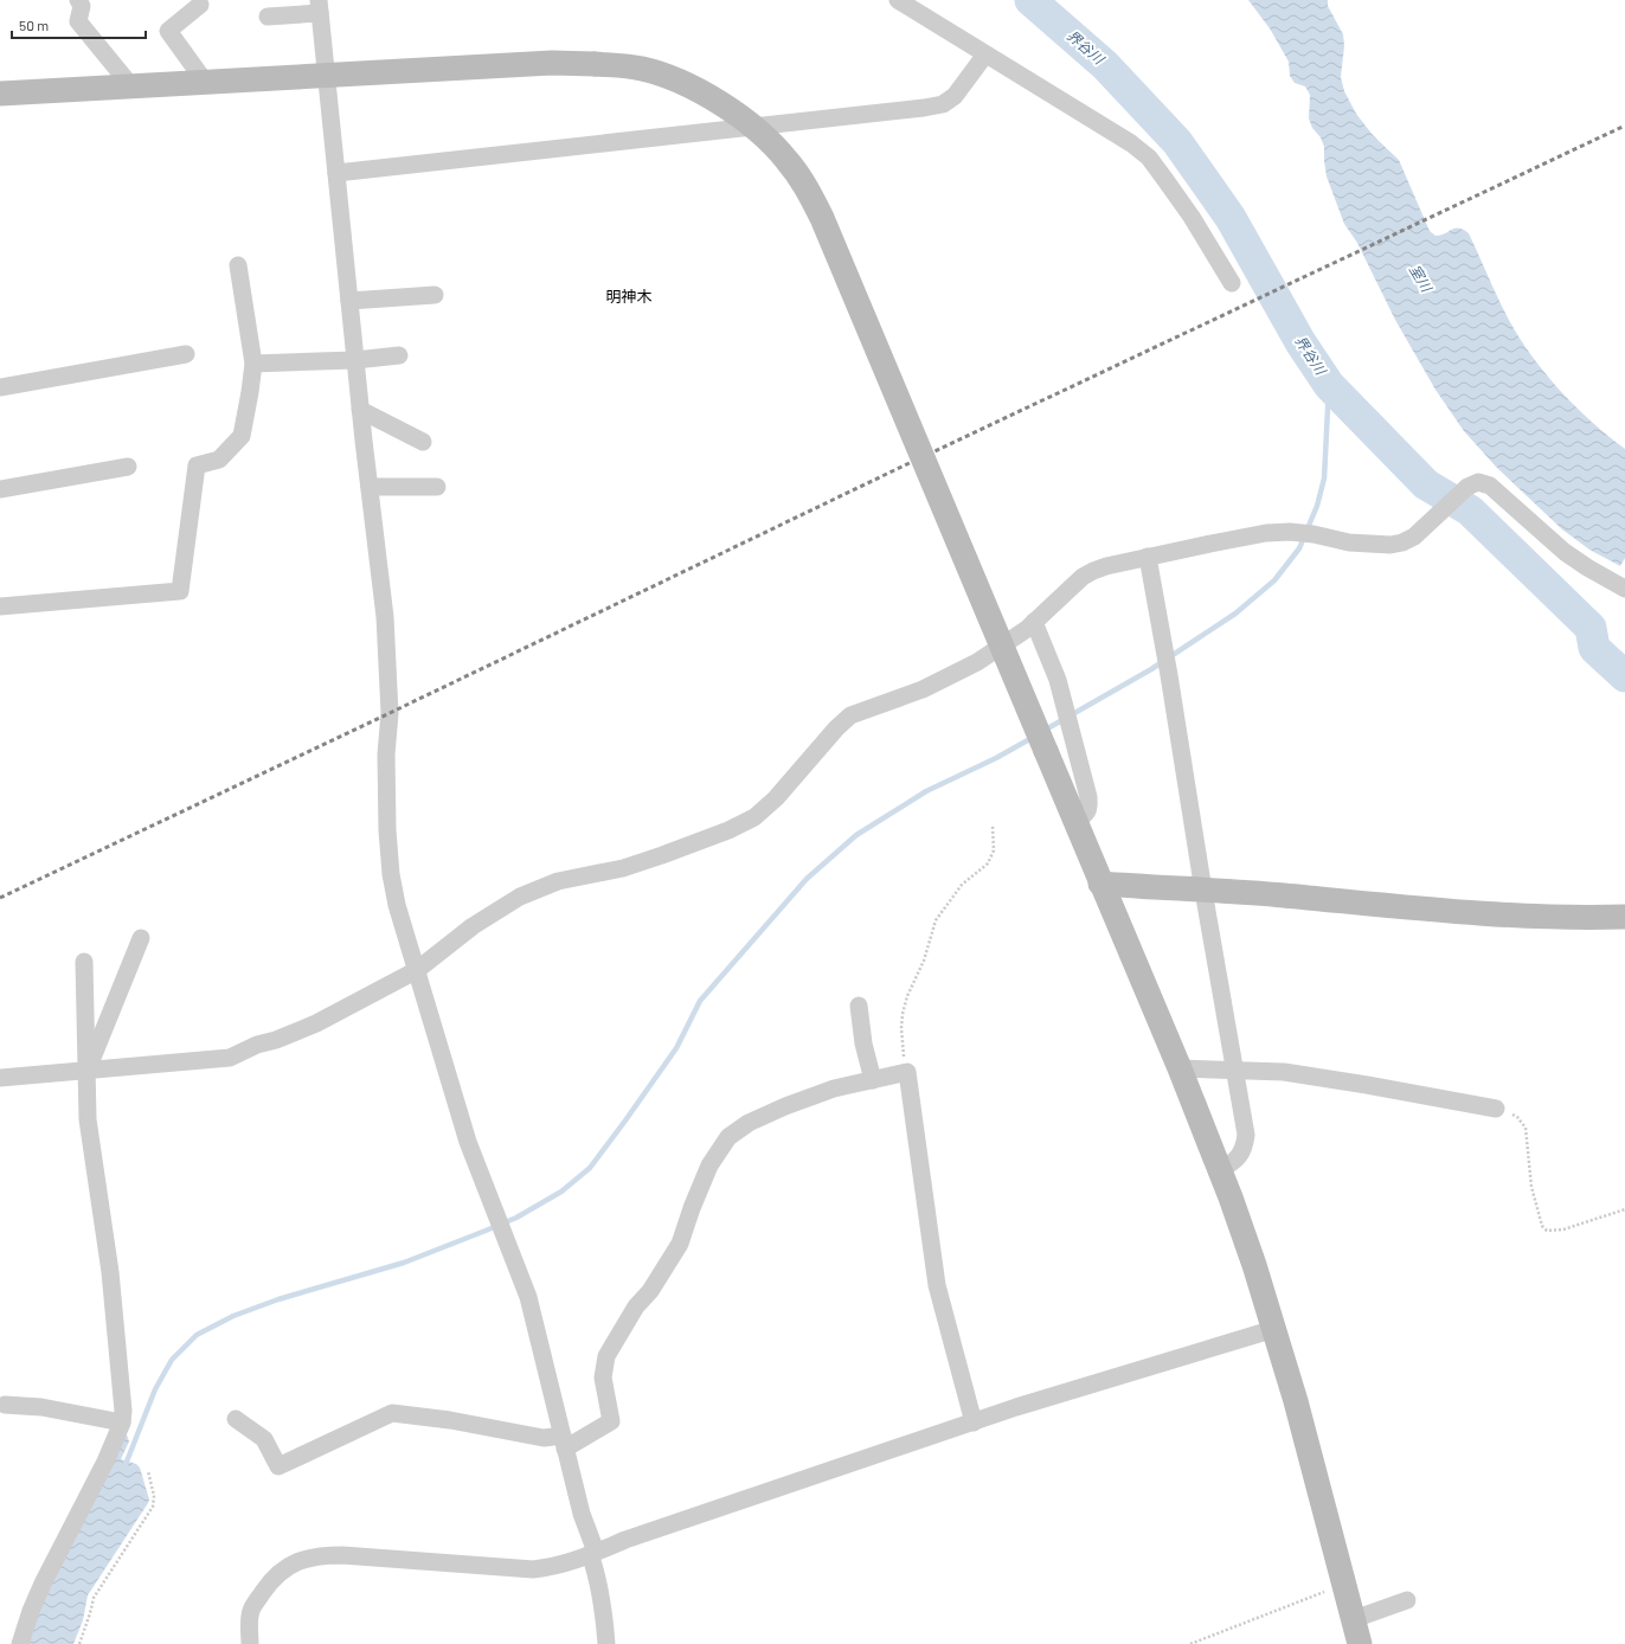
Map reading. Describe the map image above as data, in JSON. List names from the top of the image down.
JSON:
{
  "districts": ["明神木"],
  "water": ["界谷川", "室川"],
  "scale_bar": "50 m"
}
